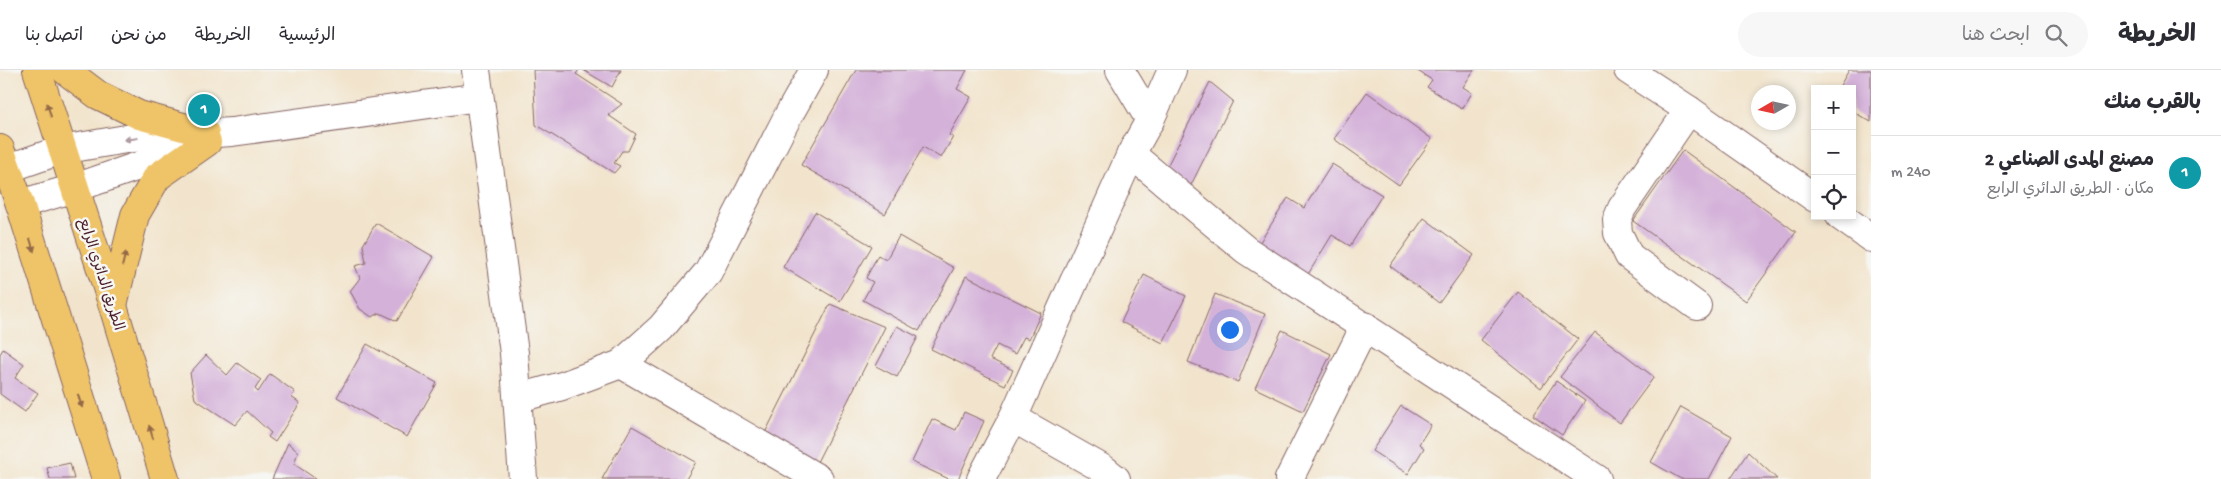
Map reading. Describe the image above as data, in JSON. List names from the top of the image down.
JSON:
{
  "streets": {
    "main road": ["الطريق الدائري الرابع"]
  },
  "north": "left",
  "page": {
    "header": "الخريطة",
    "search": "ابحث هنا",
    "nav": [
      "الرئيسية",
      "الخريطة",
      "من نحن",
      "اتصل بنا"
    ],
    "heading": "بالقرب منك",
    "map_buttons": ["+", "−"],
    "pins": "1",
    "list": [
      {
        "mark": "1",
        "name": "مصنع المدى الصناعي 2",
        "note": "مكان · الطريق الدائري الرابع",
        "value": "240 m"
      }
    ]
  }
}
